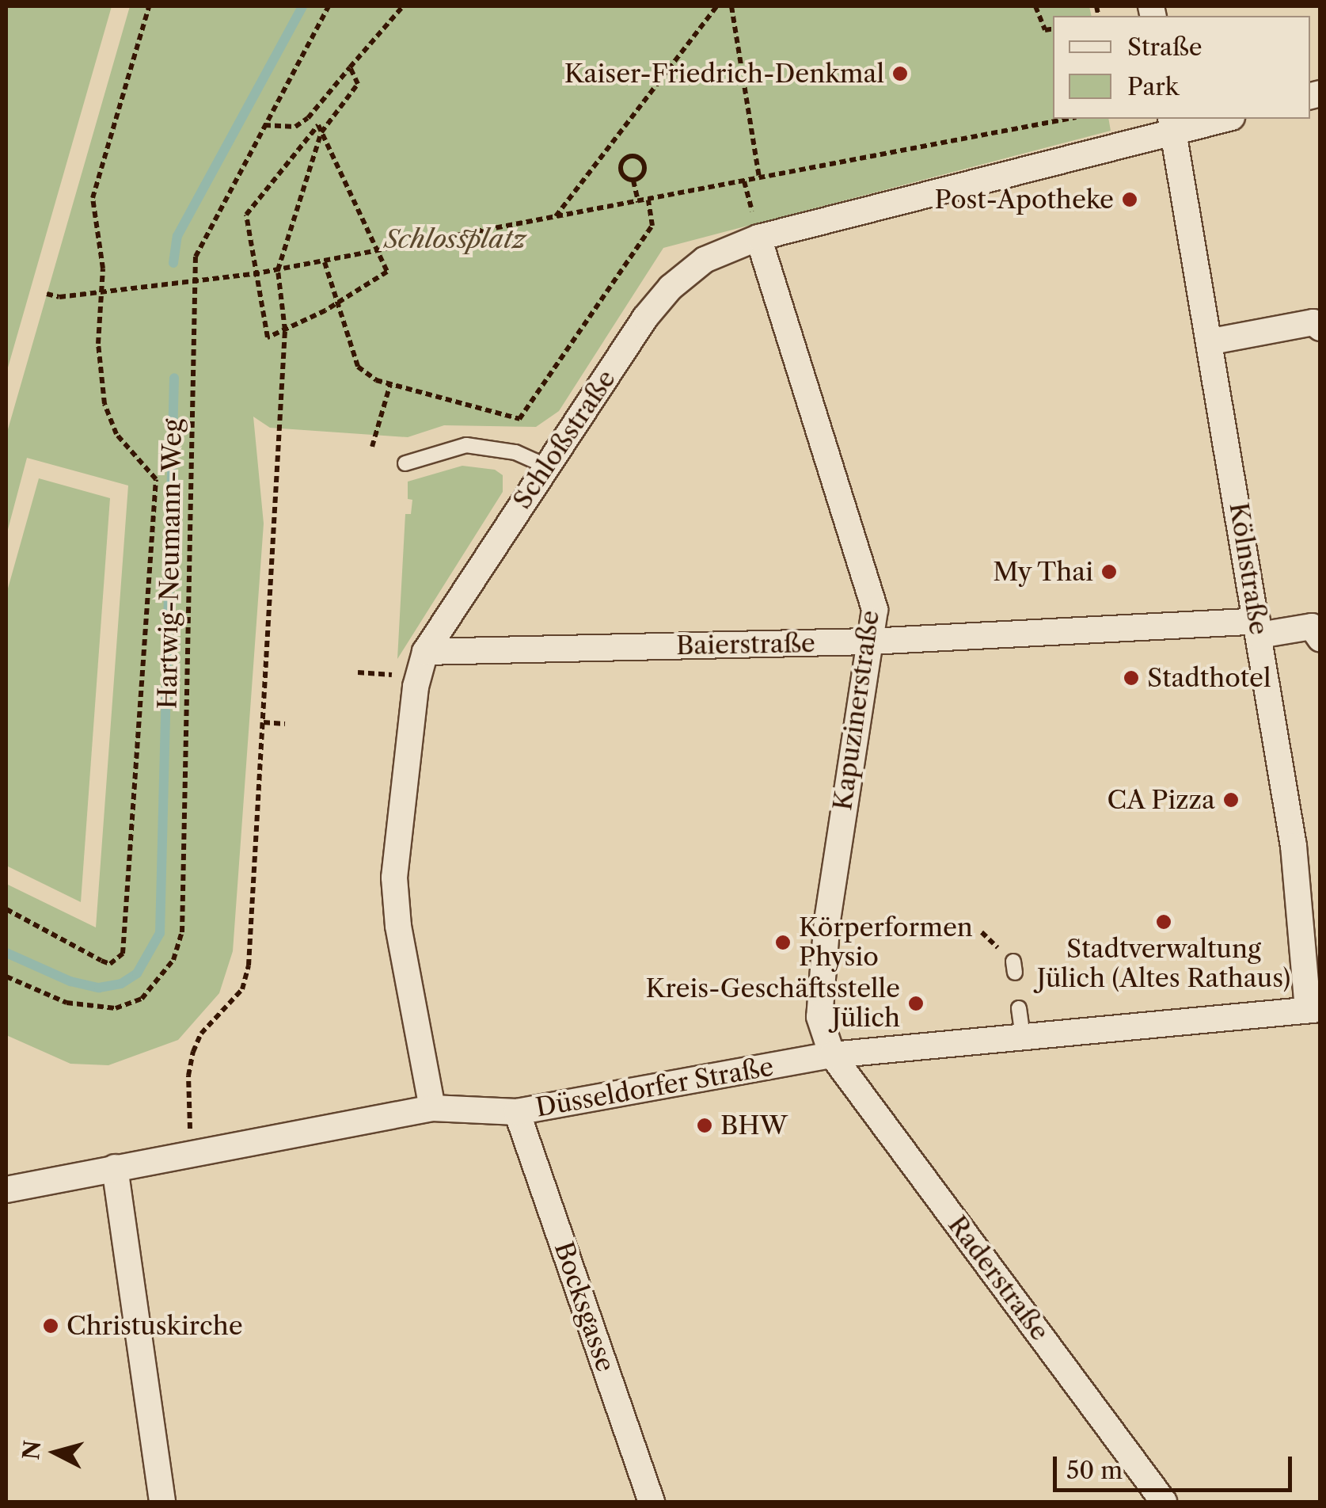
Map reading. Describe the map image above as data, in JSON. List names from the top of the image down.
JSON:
{
  "streets": {
    "street": [
      "Schloßstraße",
      "Kölnstraße",
      "Baierstraße",
      "Kapuzinerstraße",
      "Düsseldorfer Straße",
      "Raderstraße",
      "Bocksgasse"
    ],
    "path": ["Hartwig-Neumann-Weg"]
  },
  "crossings": [
    ["Schloßstraße", "Kölnstraße"],
    ["Schloßstraße", "Baierstraße"],
    ["Schloßstraße", "Kapuzinerstraße"],
    ["Schloßstraße", "Düsseldorfer Straße"],
    ["Kölnstraße", "Baierstraße"],
    ["Kölnstraße", "Düsseldorfer Straße"],
    ["Baierstraße", "Kapuzinerstraße"],
    ["Kapuzinerstraße", "Düsseldorfer Straße"],
    ["Kapuzinerstraße", "Raderstraße"],
    ["Düsseldorfer Straße", "Raderstraße"],
    ["Düsseldorfer Straße", "Bocksgasse"]
  ],
  "parks": ["Schlossplatz"],
  "places": [
    "Kaiser-Friedrich-Denkmal",
    "Post-Apotheke",
    "My Thai",
    "Stadthotel",
    "CA Pizza",
    "Stadtverwaltung Jülich (Altes Rathaus)",
    "Körperformen Physio",
    "Kreis-Geschäftsstelle Jülich",
    "BHW",
    "Christuskirche"
  ],
  "legend": ["Straße", "Park"],
  "scale_bar": "50 m",
  "north": "left"
}
